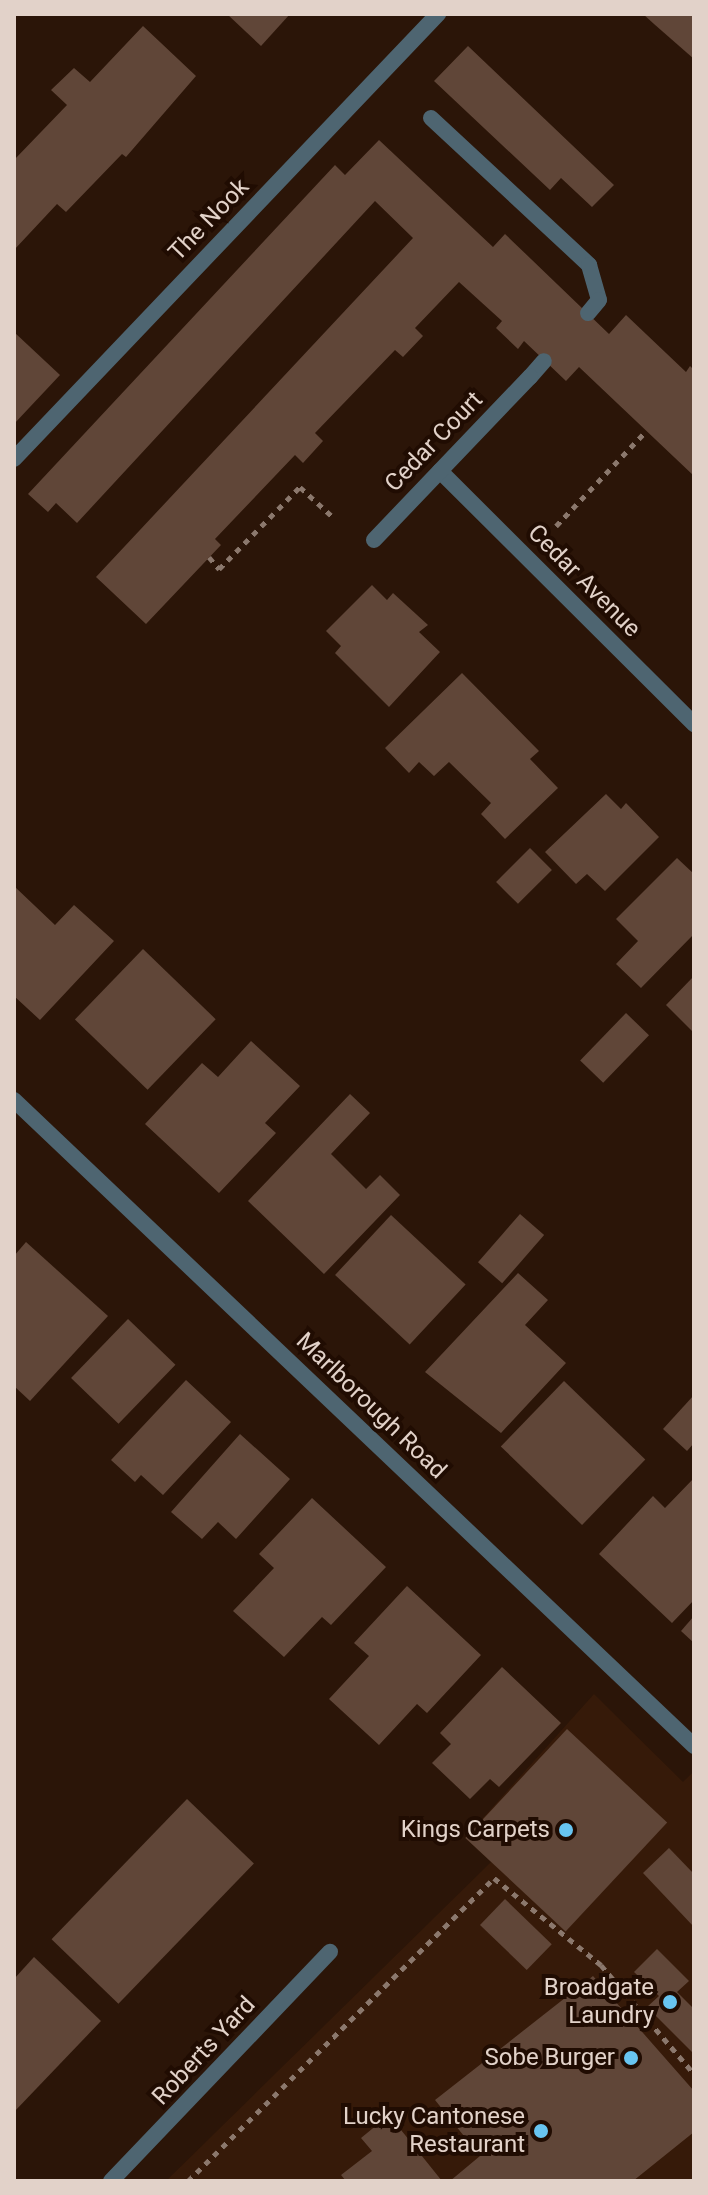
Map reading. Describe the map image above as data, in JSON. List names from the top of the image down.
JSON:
{
  "streets": {
    "street": [
      "The Nook",
      "Cedar Court",
      "Cedar Avenue",
      "Marlborough Road",
      "Roberts Yard"
    ]
  },
  "crossings": [
    ["Cedar Court", "Cedar Avenue"]
  ],
  "places": [
    "Kings Carpets",
    "Broadgate Laundry",
    "Sobe Burger",
    "Lucky Cantonese Restaurant"
  ]
}
